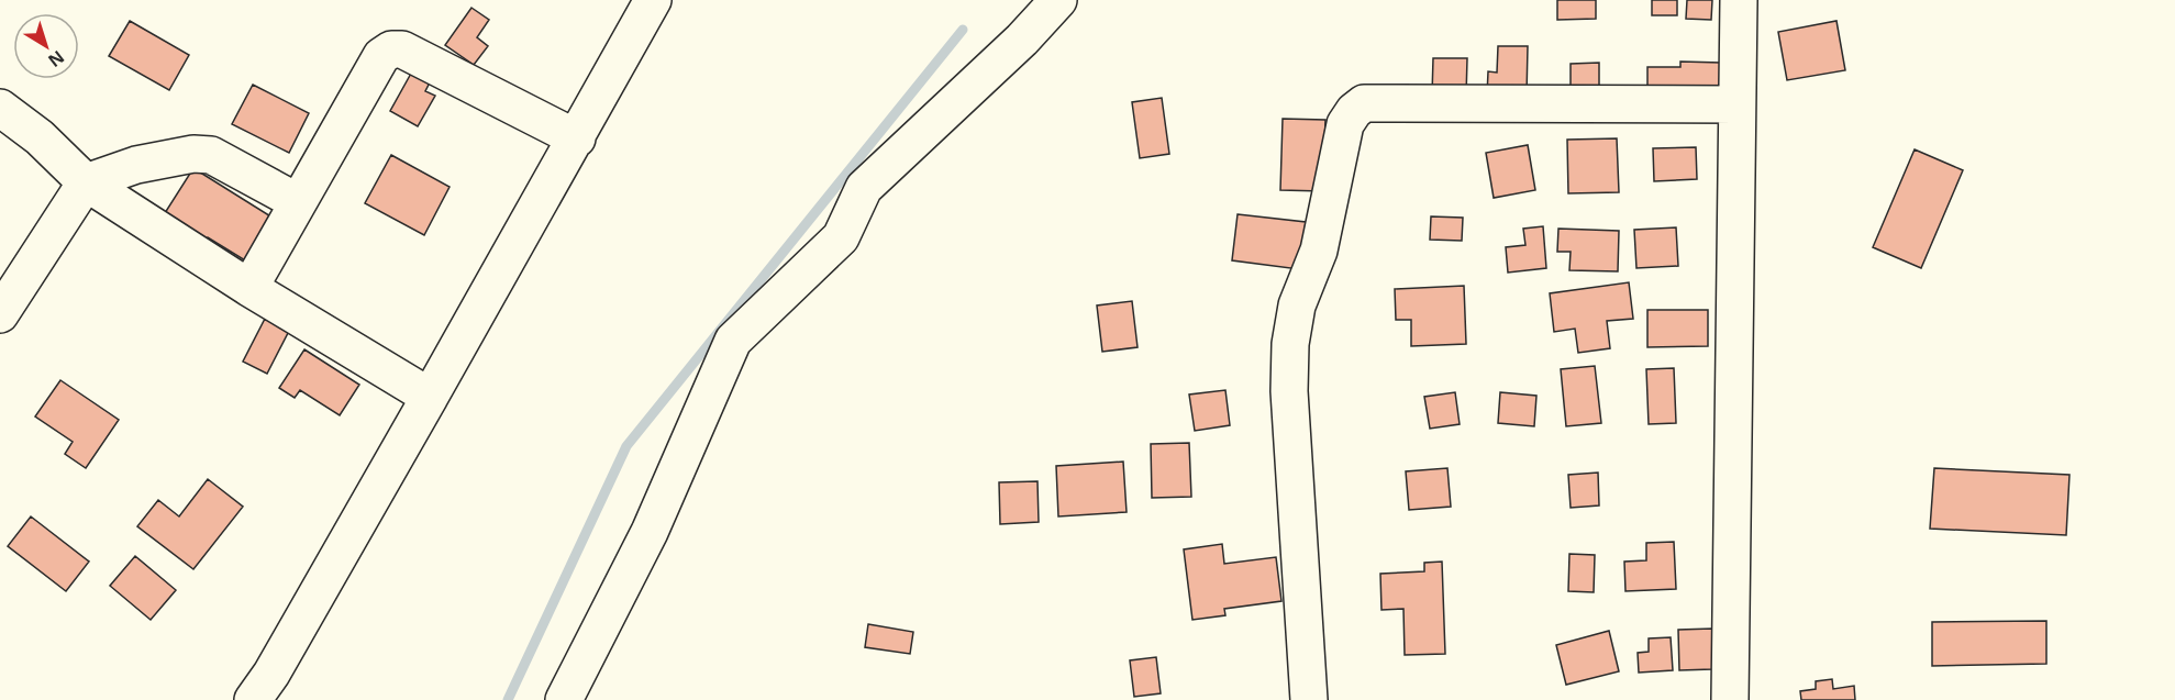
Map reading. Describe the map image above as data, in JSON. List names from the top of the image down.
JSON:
{
  "north": "bottom right"
}
